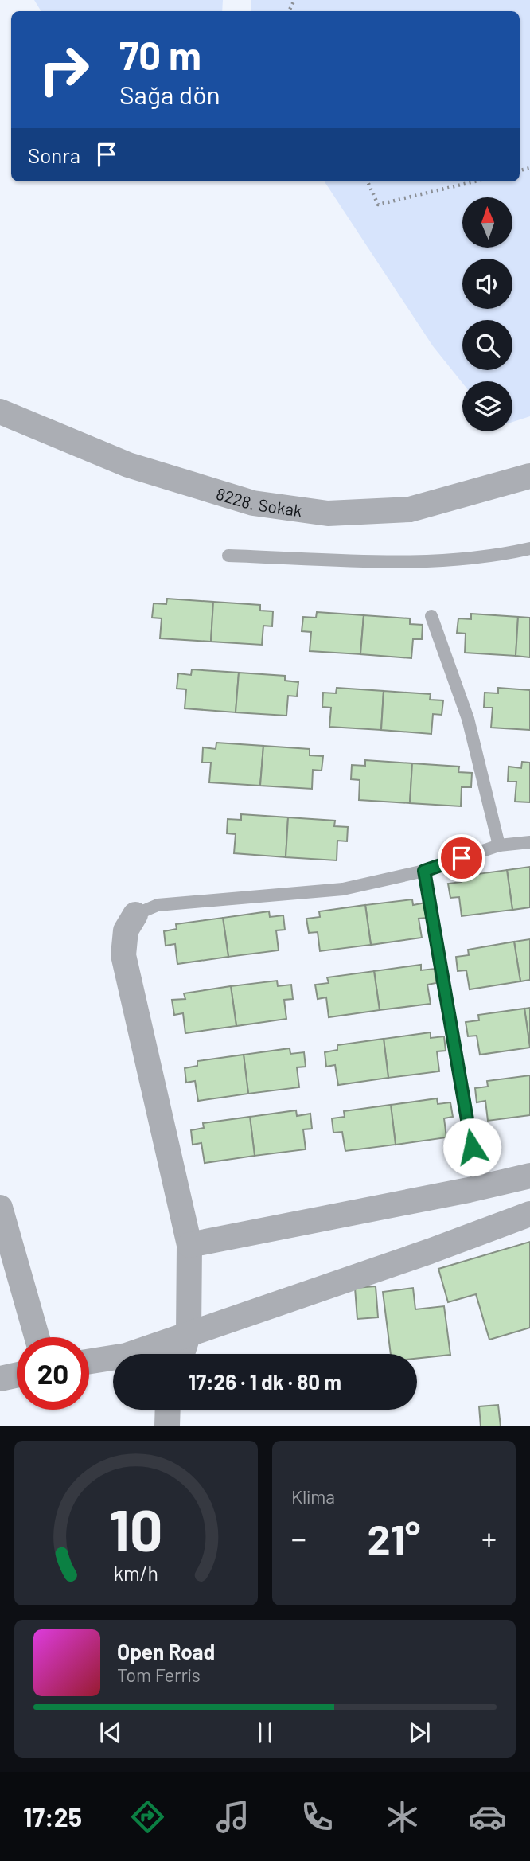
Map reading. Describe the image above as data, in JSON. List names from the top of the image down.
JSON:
{
  "streets": {
    "street": ["8228. Sokak"]
  },
  "north": "top",
  "page": {
    "turn": ["70 m", "Sağa dön"],
    "then": "Sonra",
    "limit": "20",
    "trip": "17:26 · 1 dk · 80 m",
    "tile": "Klima",
    "heat": ["−", "21°", "+"],
    "song": ["Open Road", "Tom Ferris"],
    "tabs": "17:25",
    "gauge": ["10", "km/h"]
  }
}
